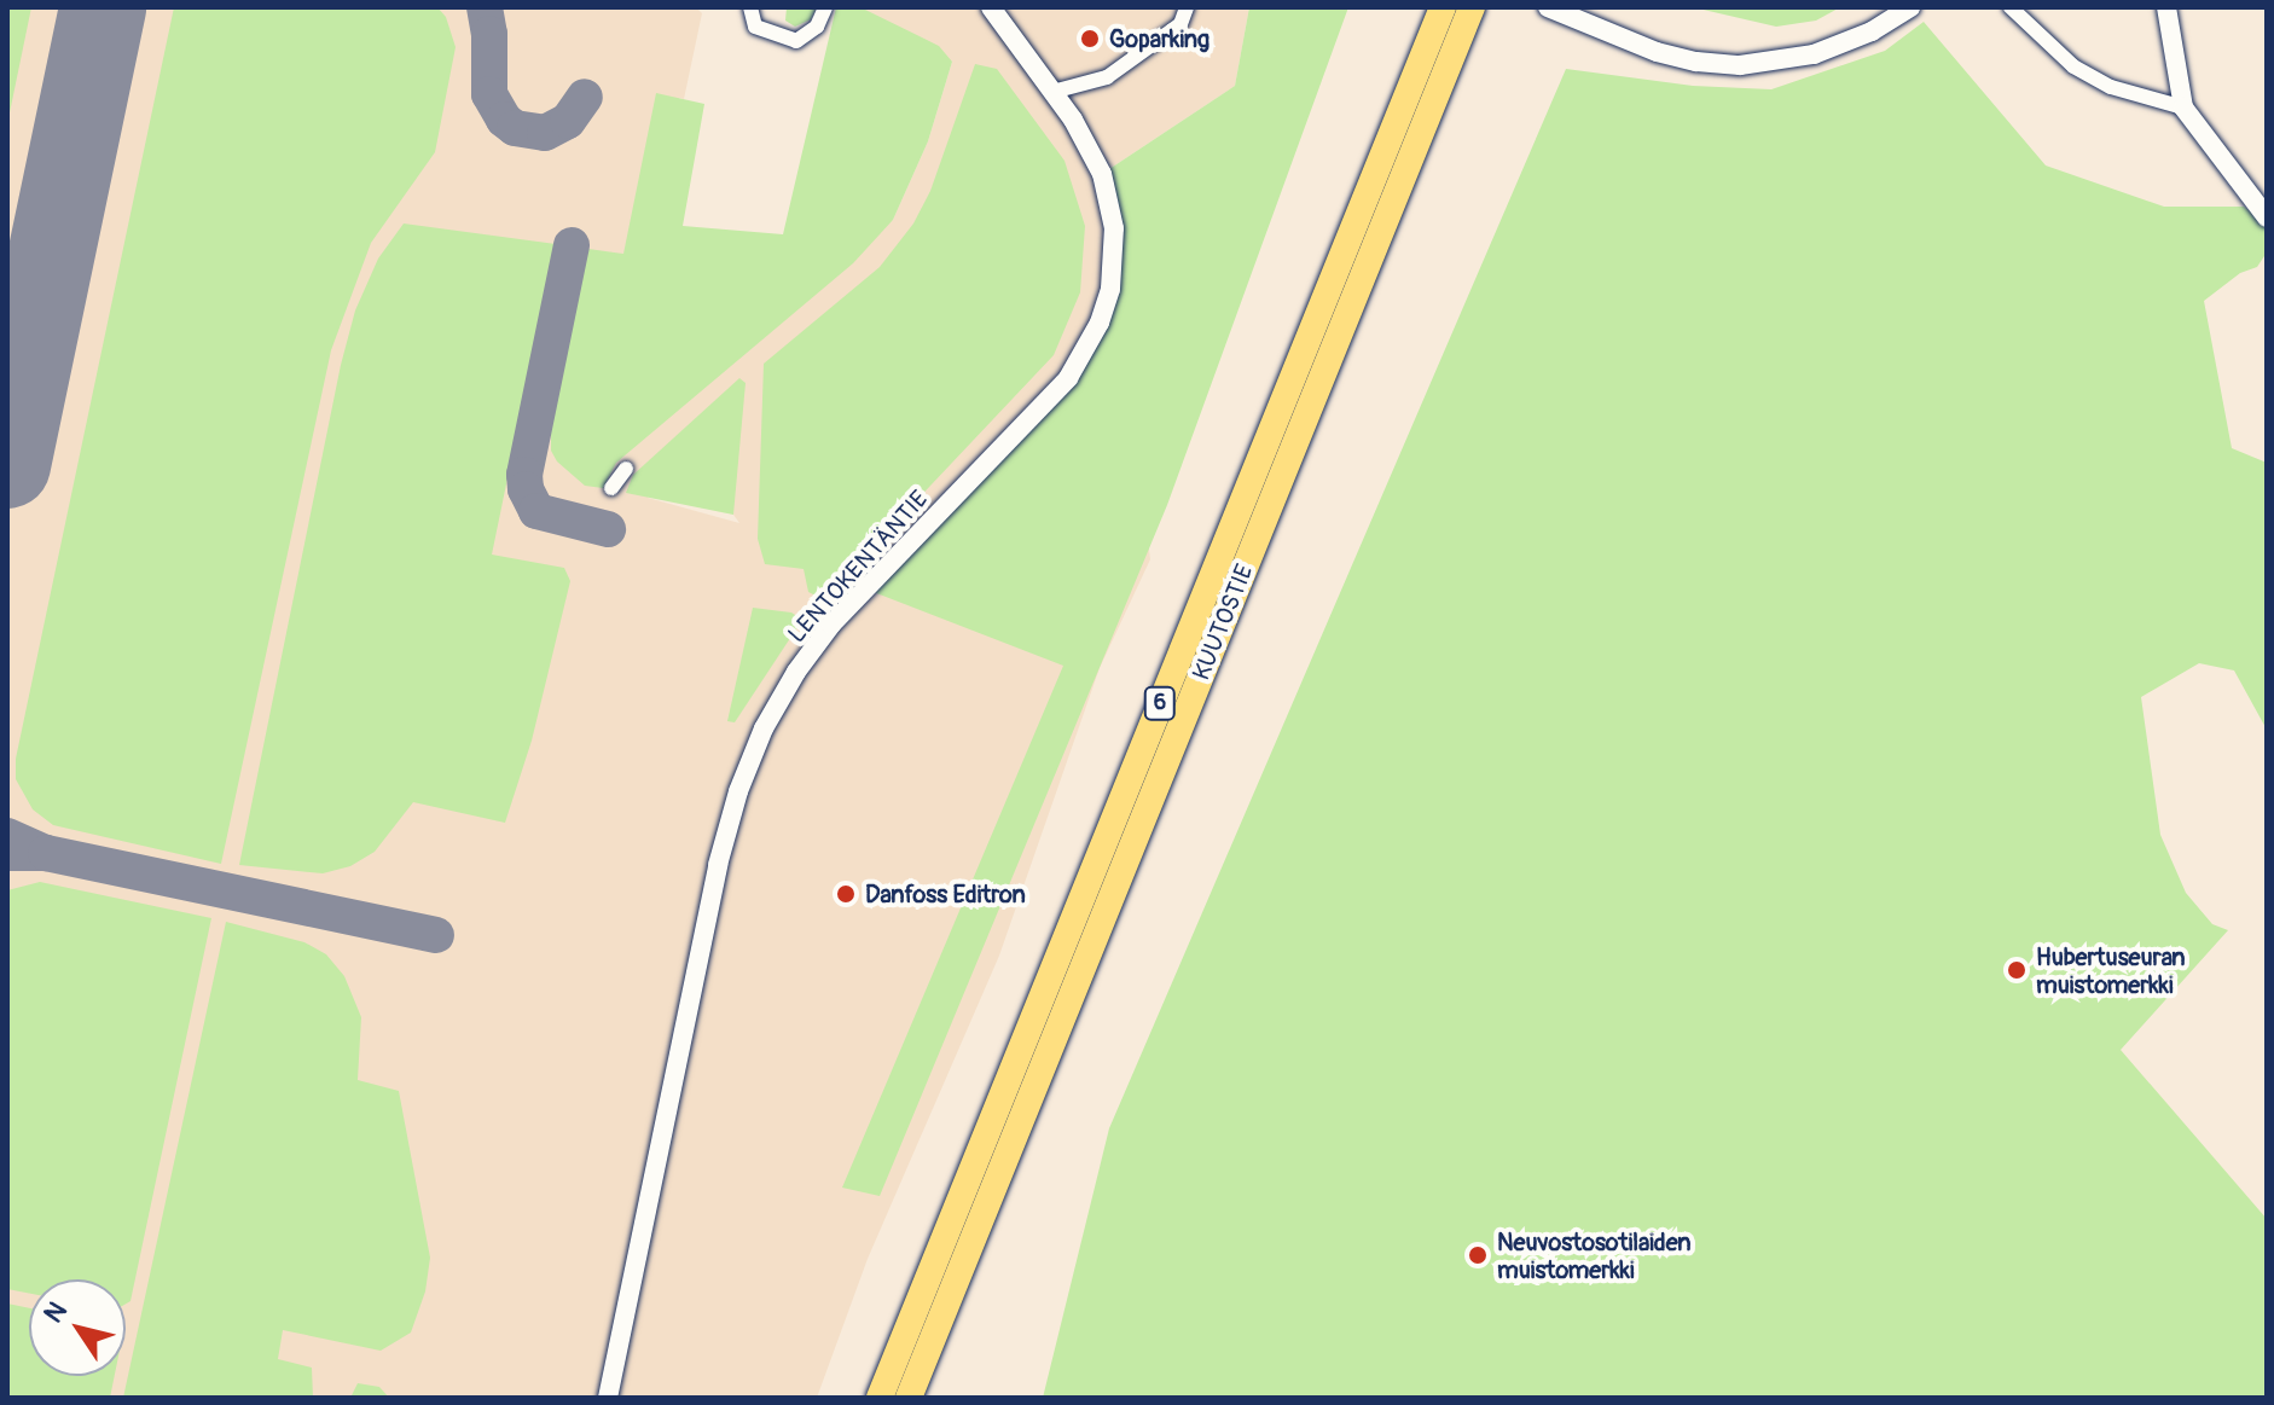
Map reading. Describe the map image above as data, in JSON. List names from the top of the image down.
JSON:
{
  "streets": {
    "highway": ["KUUTOSTIE", "6"],
    "street": ["LENTOKENTÄNTIE"]
  },
  "places": [
    "Goparking",
    "Danfoss Editron",
    "Hubertuseuran muistomerkki",
    "Neuvostosotilaiden muistomerkki"
  ],
  "north": "top left"
}
